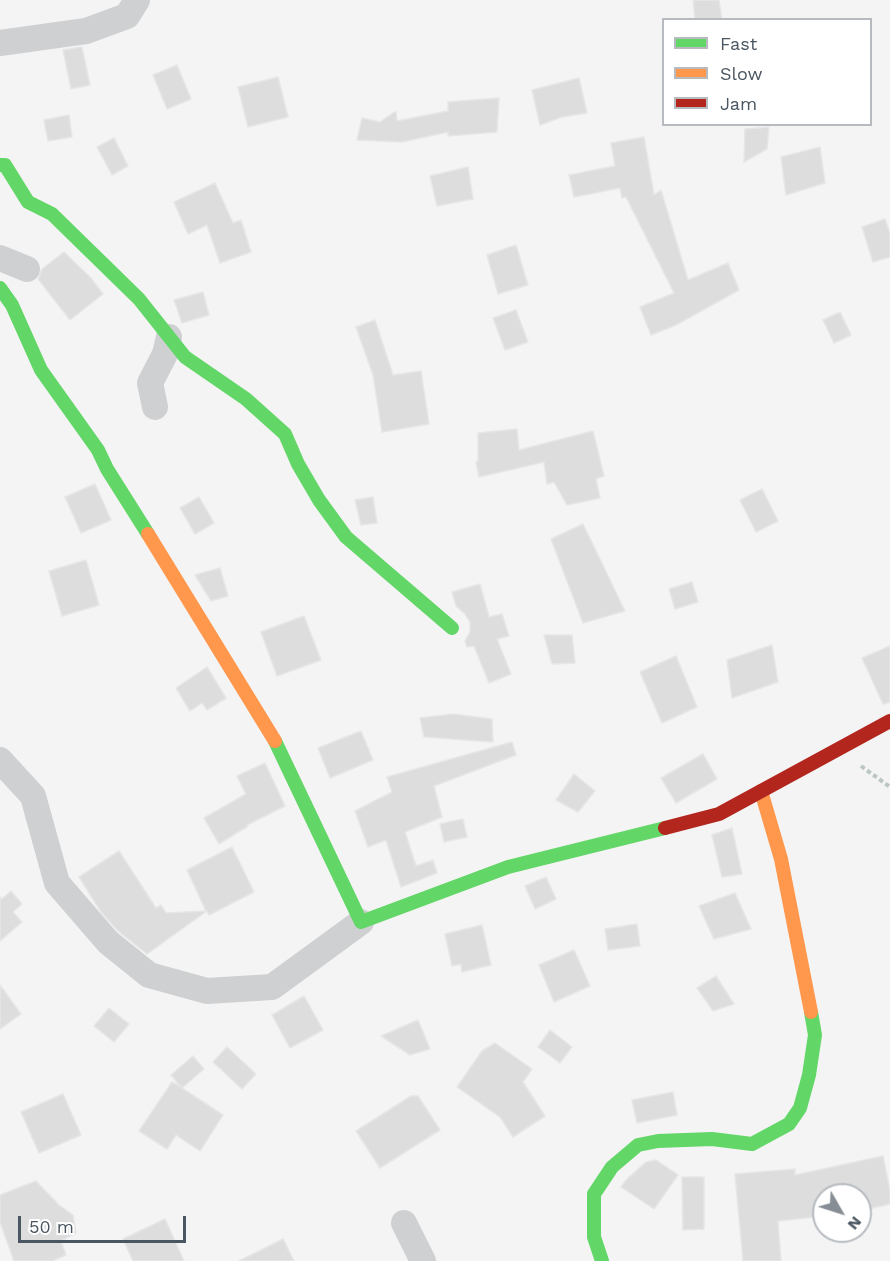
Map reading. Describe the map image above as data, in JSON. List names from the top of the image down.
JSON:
{
  "legend": ["Fast", "Slow", "Jam"],
  "scale_bar": "50 m",
  "north": "bottom right"
}
